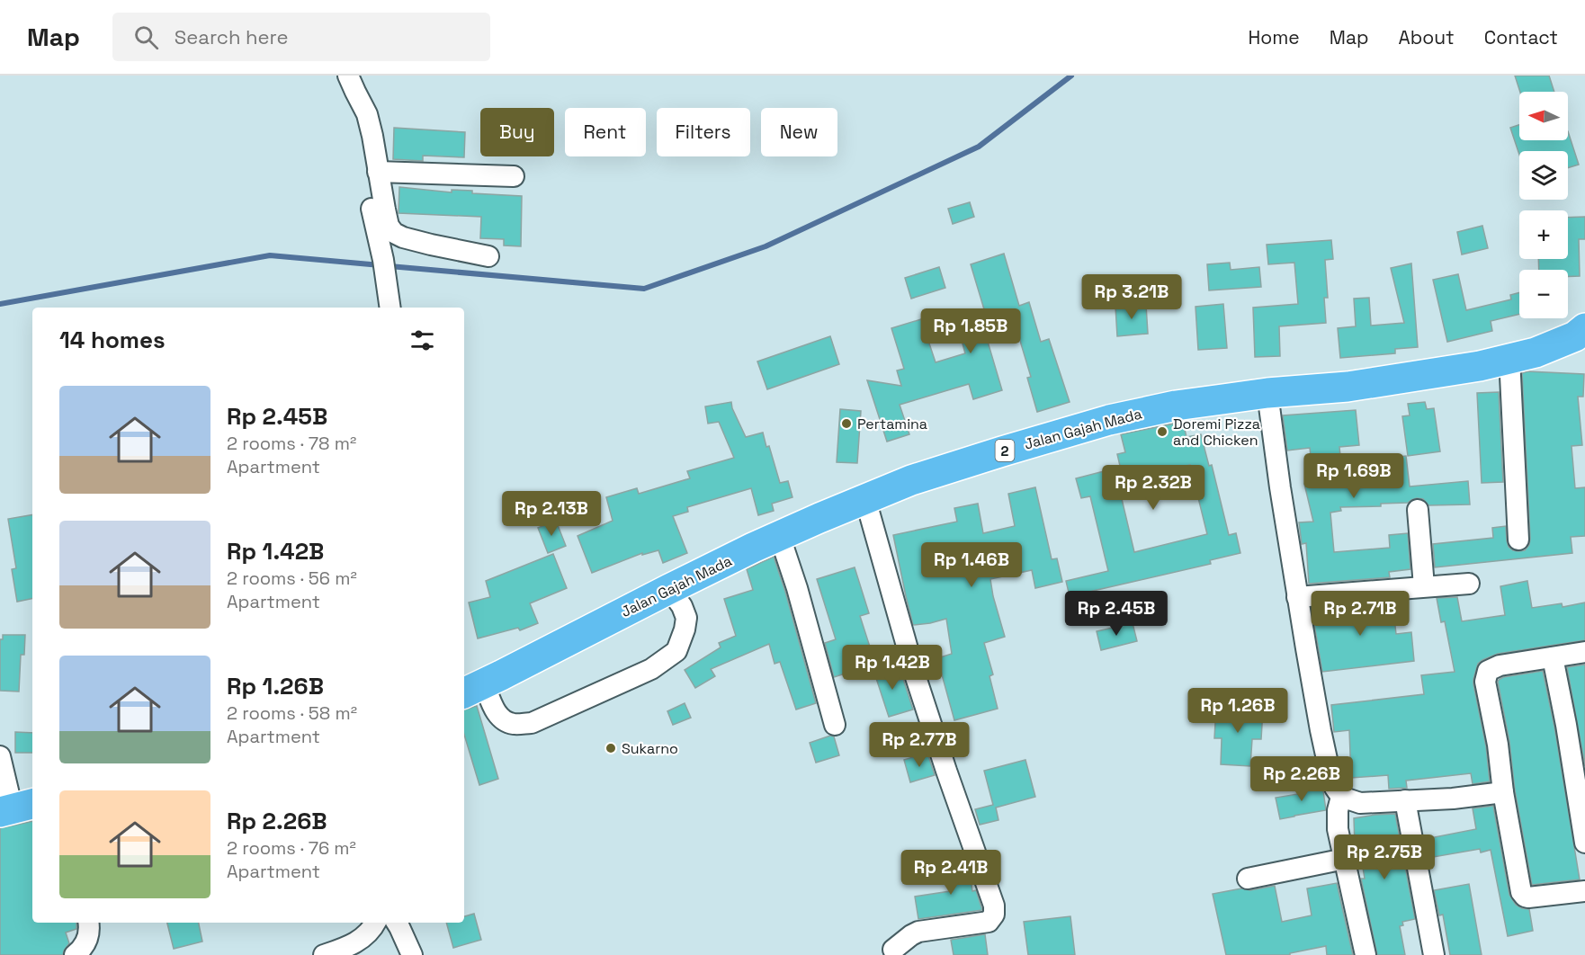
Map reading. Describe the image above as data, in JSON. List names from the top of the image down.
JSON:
{
  "streets": {
    "highway": ["Jalan Gajah Mada", "2"]
  },
  "places": ["Pertamina", "Doremi Pizza and Chicken", "Sukarno"],
  "north": "left",
  "page": {
    "header": "Map",
    "search": "Search here",
    "nav": [
      "Home",
      "Map",
      "About",
      "Contact"
    ],
    "map_buttons": ["+", "−"],
    "chip": [
      "Buy",
      "Rent",
      "Filters",
      "New"
    ],
    "price": [
      "Rp 3.21B",
      "Rp 1.85B",
      "Rp 1.69B",
      "Rp 2.32B",
      "Rp 2.13B",
      "Rp 1.46B",
      "Rp 2.45B",
      "Rp 2.71B",
      "Rp 1.42B",
      "Rp 1.26B",
      "Rp 2.77B",
      "Rp 2.26B",
      "Rp 2.75B",
      "Rp 2.41B"
    ],
    "heading": "14 homes",
    "list": [
      {
        "name": "Rp 2.45B",
        "note": "2 rooms · 78 m² · Apartment"
      },
      {
        "name": "Rp 1.42B",
        "note": "2 rooms · 56 m² · Apartment"
      },
      {
        "name": "Rp 1.26B",
        "note": "2 rooms · 58 m² · Apartment"
      },
      {
        "name": "Rp 2.26B",
        "note": "2 rooms · 76 m² · Apartment"
      }
    ]
  }
}
